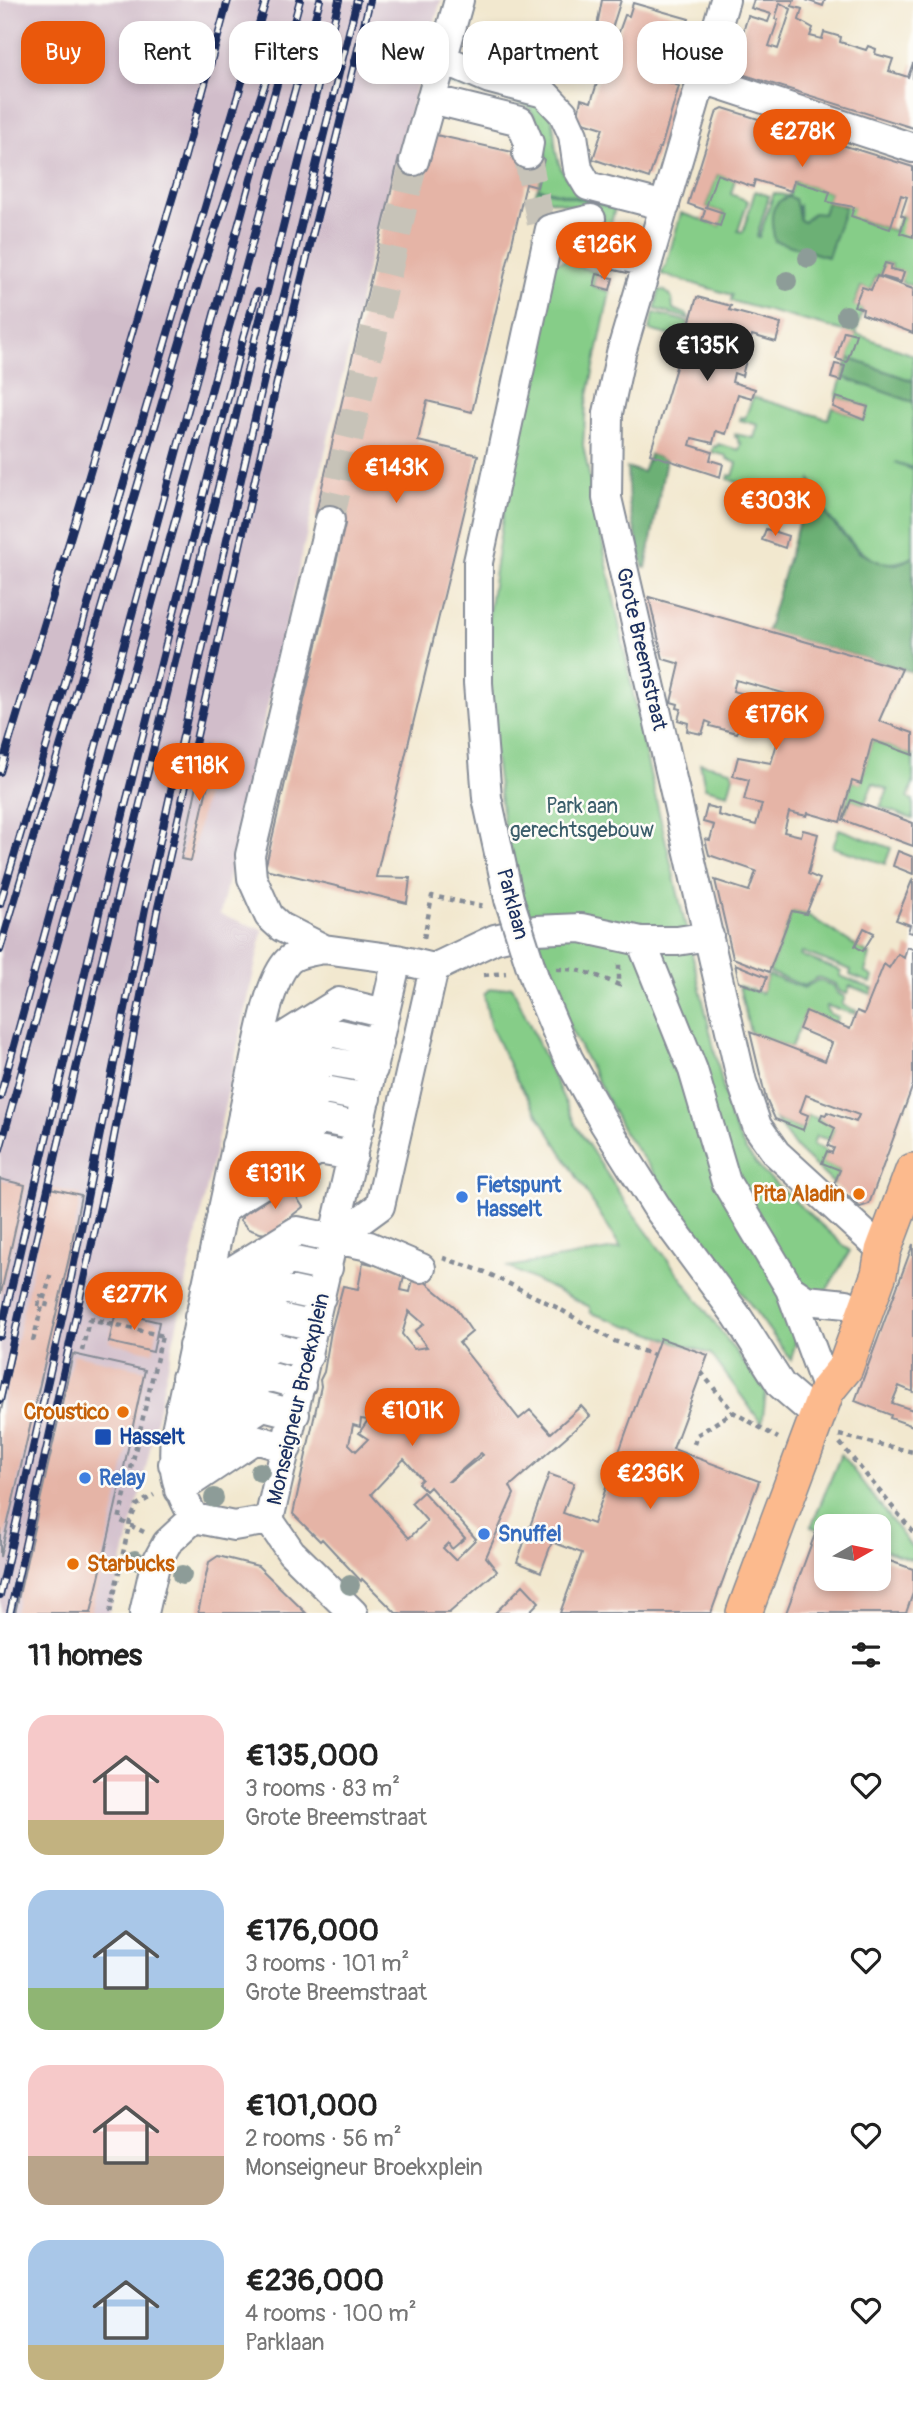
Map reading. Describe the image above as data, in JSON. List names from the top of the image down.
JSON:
{
  "streets": {
    "street": ["Grote Breemstraat", "Parklaan", "Monseigneur Broekxplein"]
  },
  "parks": ["Park aan gerechtsgebouw"],
  "places": {
    "other": [
      "Pita Aladin",
      "Fietspunt Hasselt",
      "Croustico",
      "Relay",
      "Snuffel",
      "Starbucks"
    ],
    "transit": ["Hasselt"]
  },
  "north": "right",
  "page": {
    "chip": [
      "Buy",
      "Rent",
      "Filters",
      "New",
      "Apartment",
      "House"
    ],
    "price": [
      "€278K",
      "€126K",
      "€135K",
      "€143K",
      "€303K",
      "€176K",
      "€118K",
      "€131K",
      "€277K",
      "€101K",
      "€236K"
    ],
    "heading": "11 homes",
    "list": [
      {
        "name": "€135,000",
        "note": "3 rooms · 83 m² · Grote Breemstraat"
      },
      {
        "name": "€176,000",
        "note": "3 rooms · 101 m² · Grote Breemstraat"
      },
      {
        "name": "€101,000",
        "note": "2 rooms · 56 m² · Monseigneur Broekxplein"
      },
      {
        "name": "€236,000",
        "note": "4 rooms · 100 m² · Parklaan"
      }
    ]
  }
}
